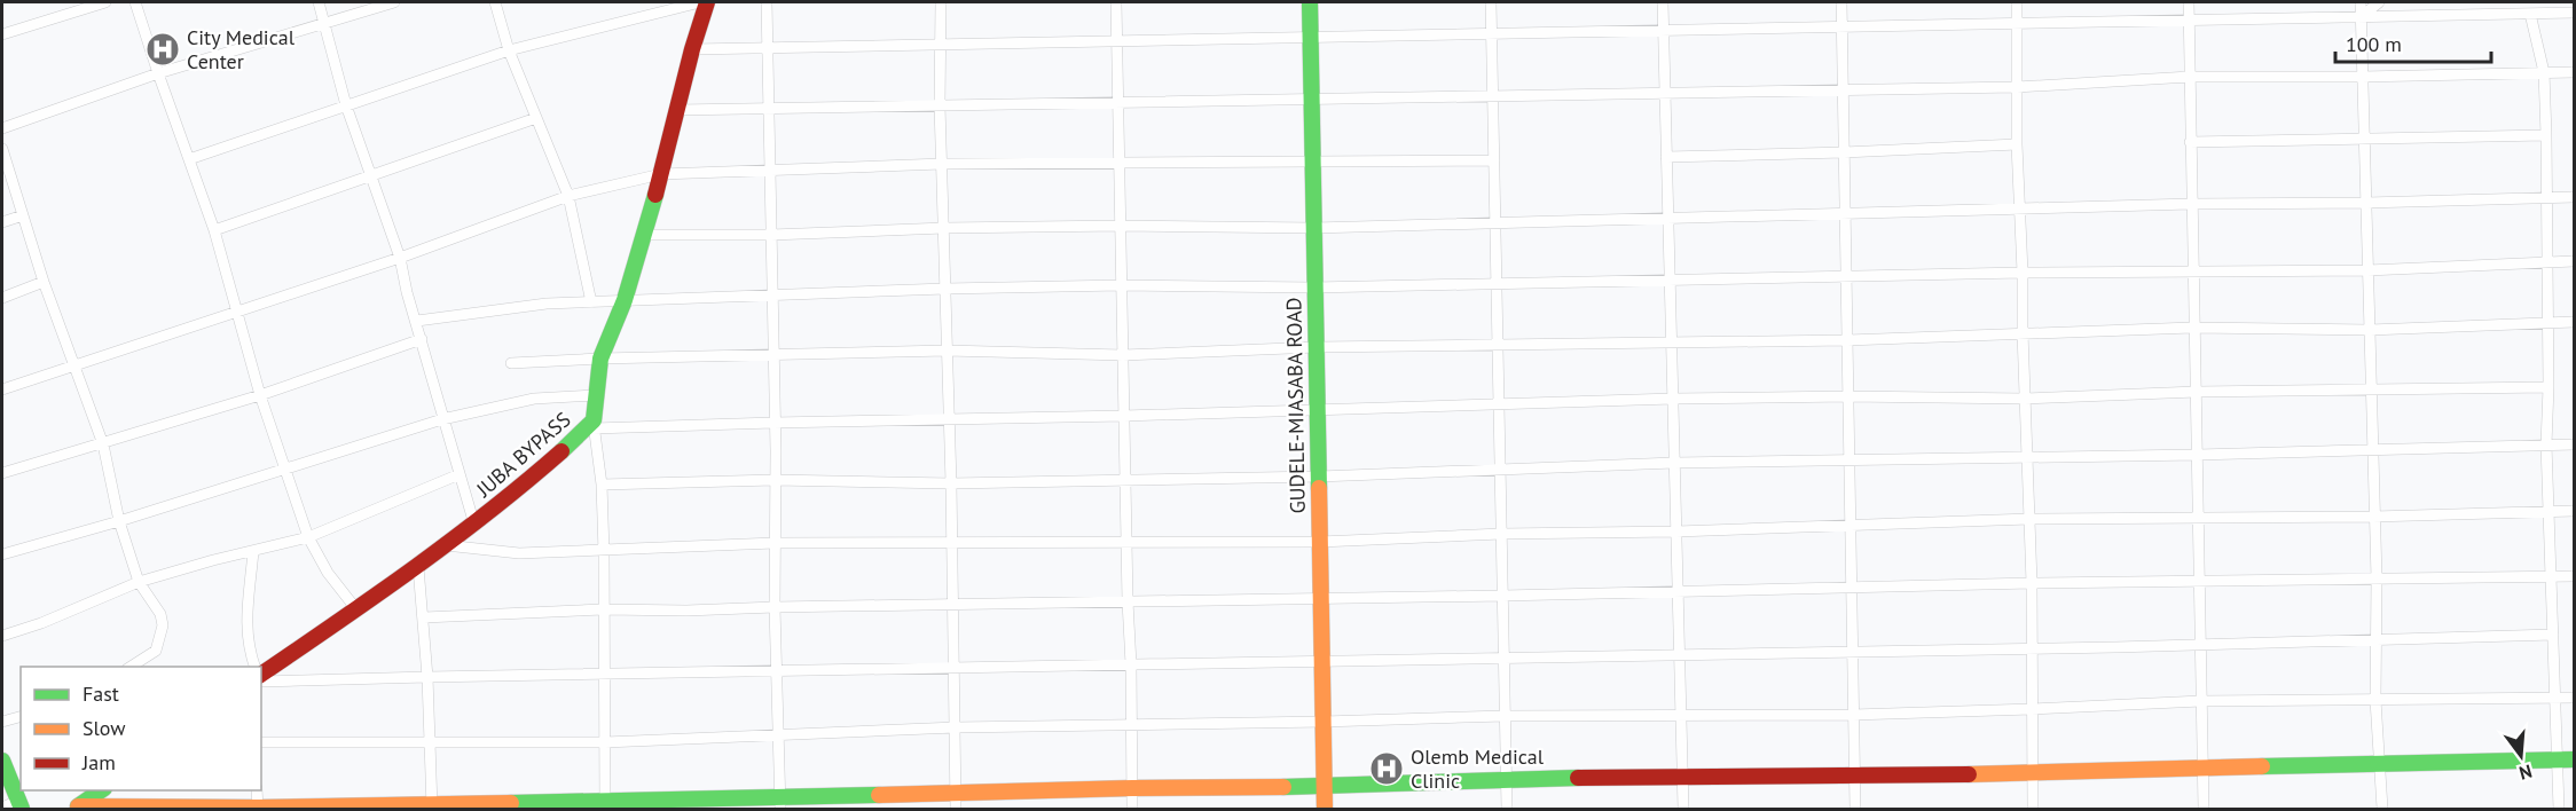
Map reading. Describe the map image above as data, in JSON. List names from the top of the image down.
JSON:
{
  "streets": {
    "street": ["GUDELE-MIASABA ROAD", "JUBA BYPASS"]
  },
  "places": {
    "hospital": ["City Medical Center", "Olemb Medical Clinic"]
  },
  "legend": ["Fast", "Slow", "Jam"],
  "scale_bar": "100 m",
  "north": "bottom"
}
